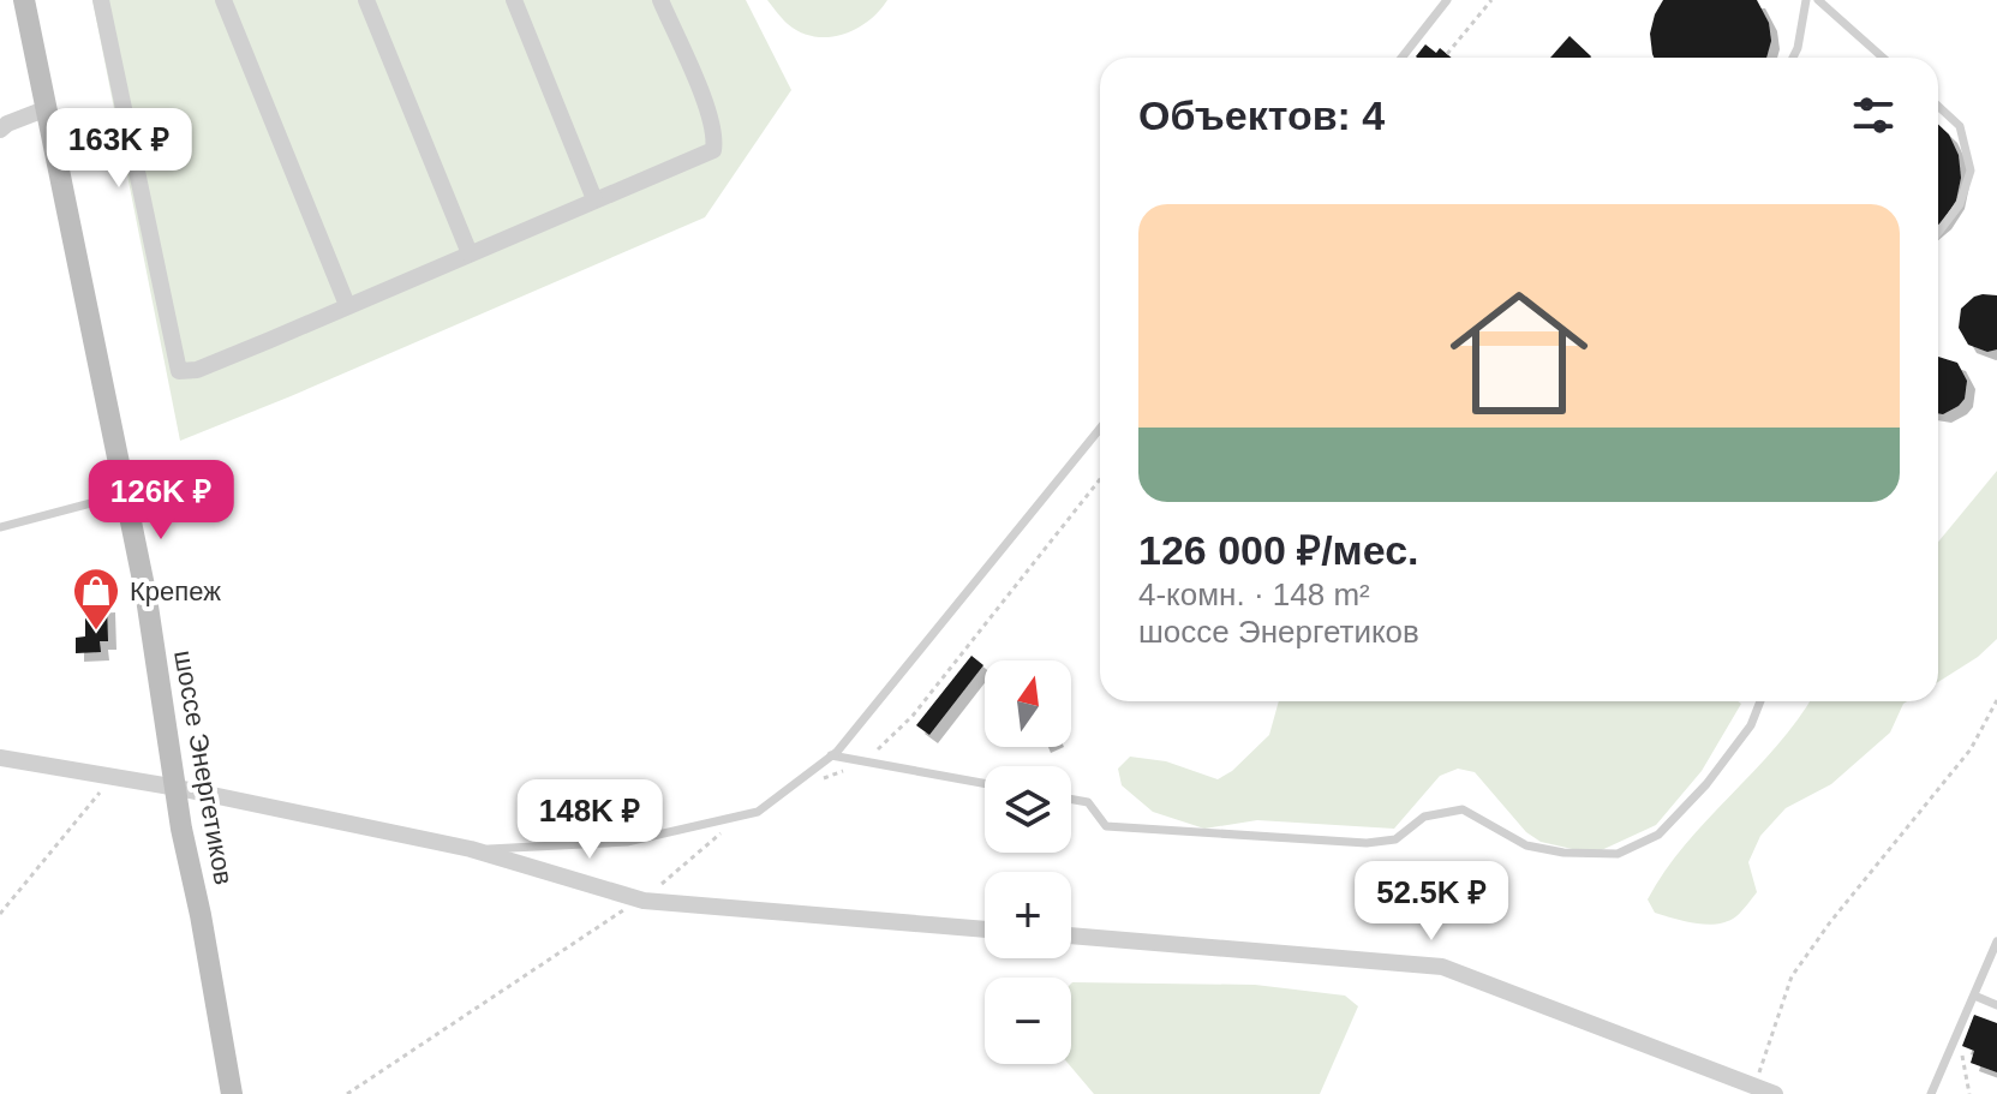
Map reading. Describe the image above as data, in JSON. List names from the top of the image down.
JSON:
{
  "streets": {
    "main road": ["шоссе Энергетиков"]
  },
  "places": {
    "shop": ["Крепеж"]
  },
  "north": "top",
  "page": {
    "heading": "Объектов: 4",
    "price": [
      "163K ₽",
      "126K ₽",
      "148K ₽",
      "52.5K ₽"
    ],
    "list": [
      {
        "name": "126 000 ₽/мес.",
        "note": "4-комн. · 148 m² · шоссе Энергетиков"
      }
    ],
    "map_buttons": ["+", "−"]
  }
}
